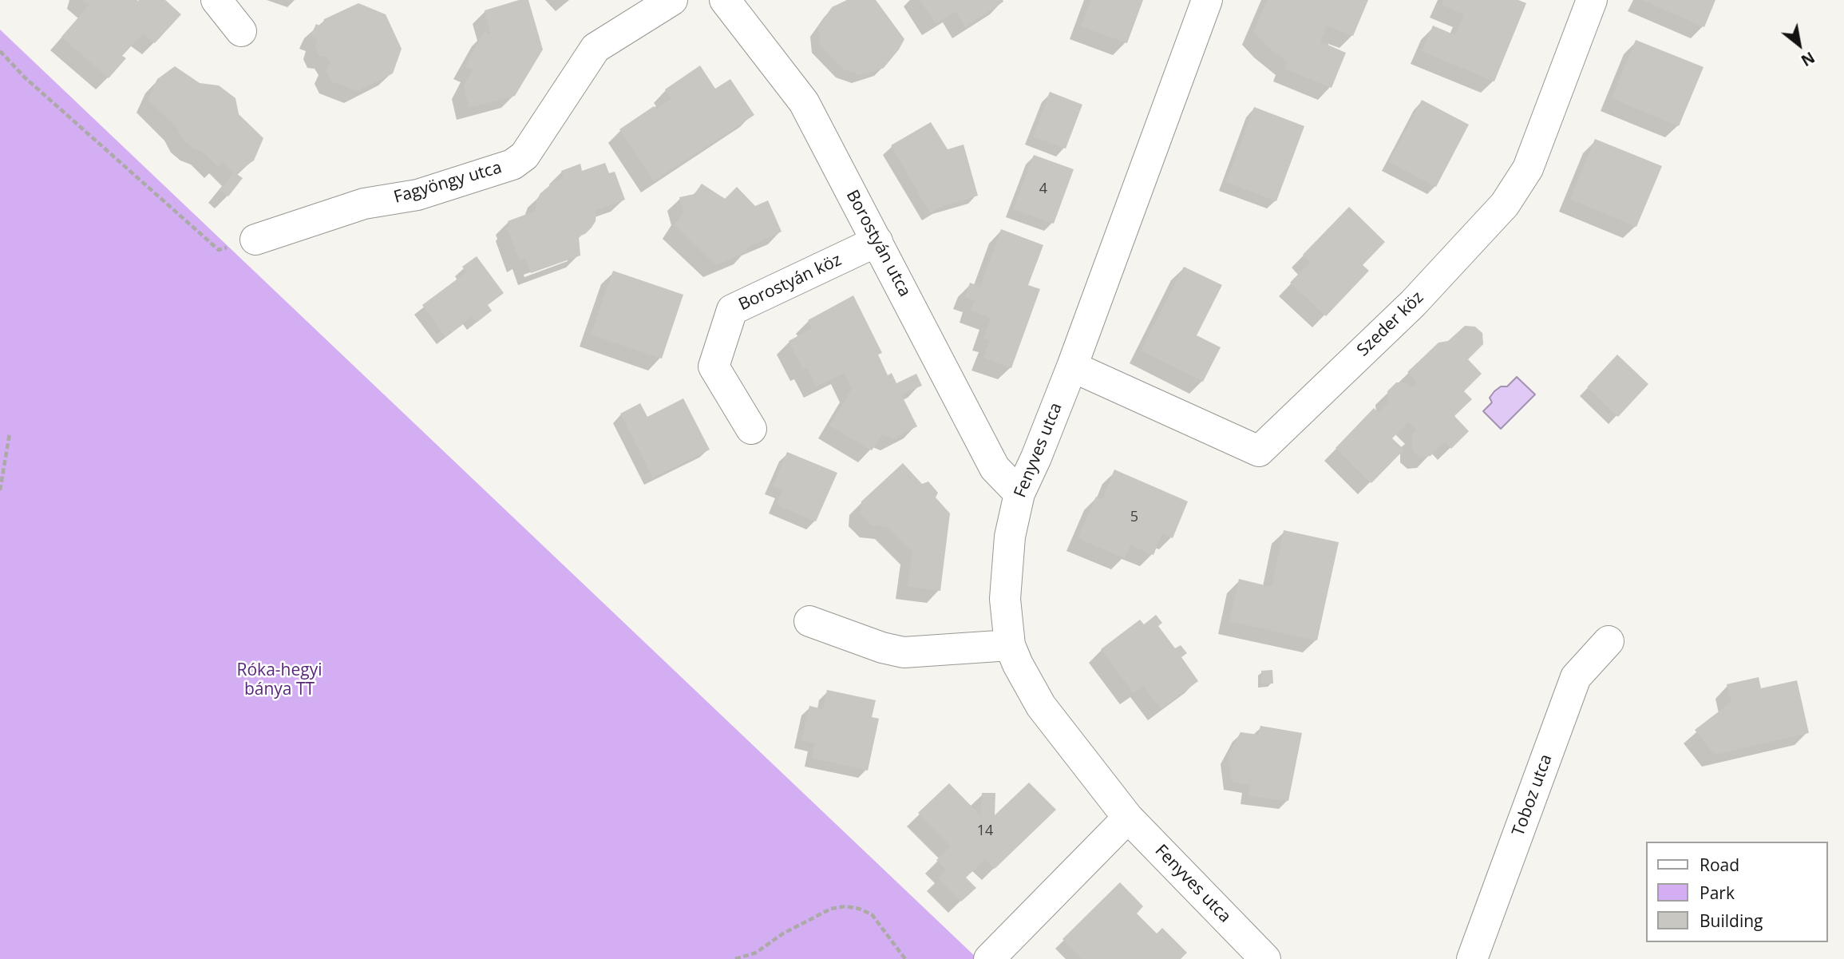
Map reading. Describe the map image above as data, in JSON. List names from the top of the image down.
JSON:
{
  "streets": {
    "street": [
      "Fagyöngy utca",
      "Borostyán utca",
      "Borostyán köz",
      "Szeder köz",
      "Fenyves utca",
      "Toboz utca"
    ]
  },
  "crossings": [
    ["Borostyán utca", "Borostyán köz"],
    ["Borostyán utca", "Fenyves utca"],
    ["Szeder köz", "Fenyves utca"]
  ],
  "parks": ["Róka-hegyi bánya TT"],
  "house_numbers": ["4", "5", "14"],
  "legend": ["Road", "Park", "Building"],
  "north": "bottom right"
}
